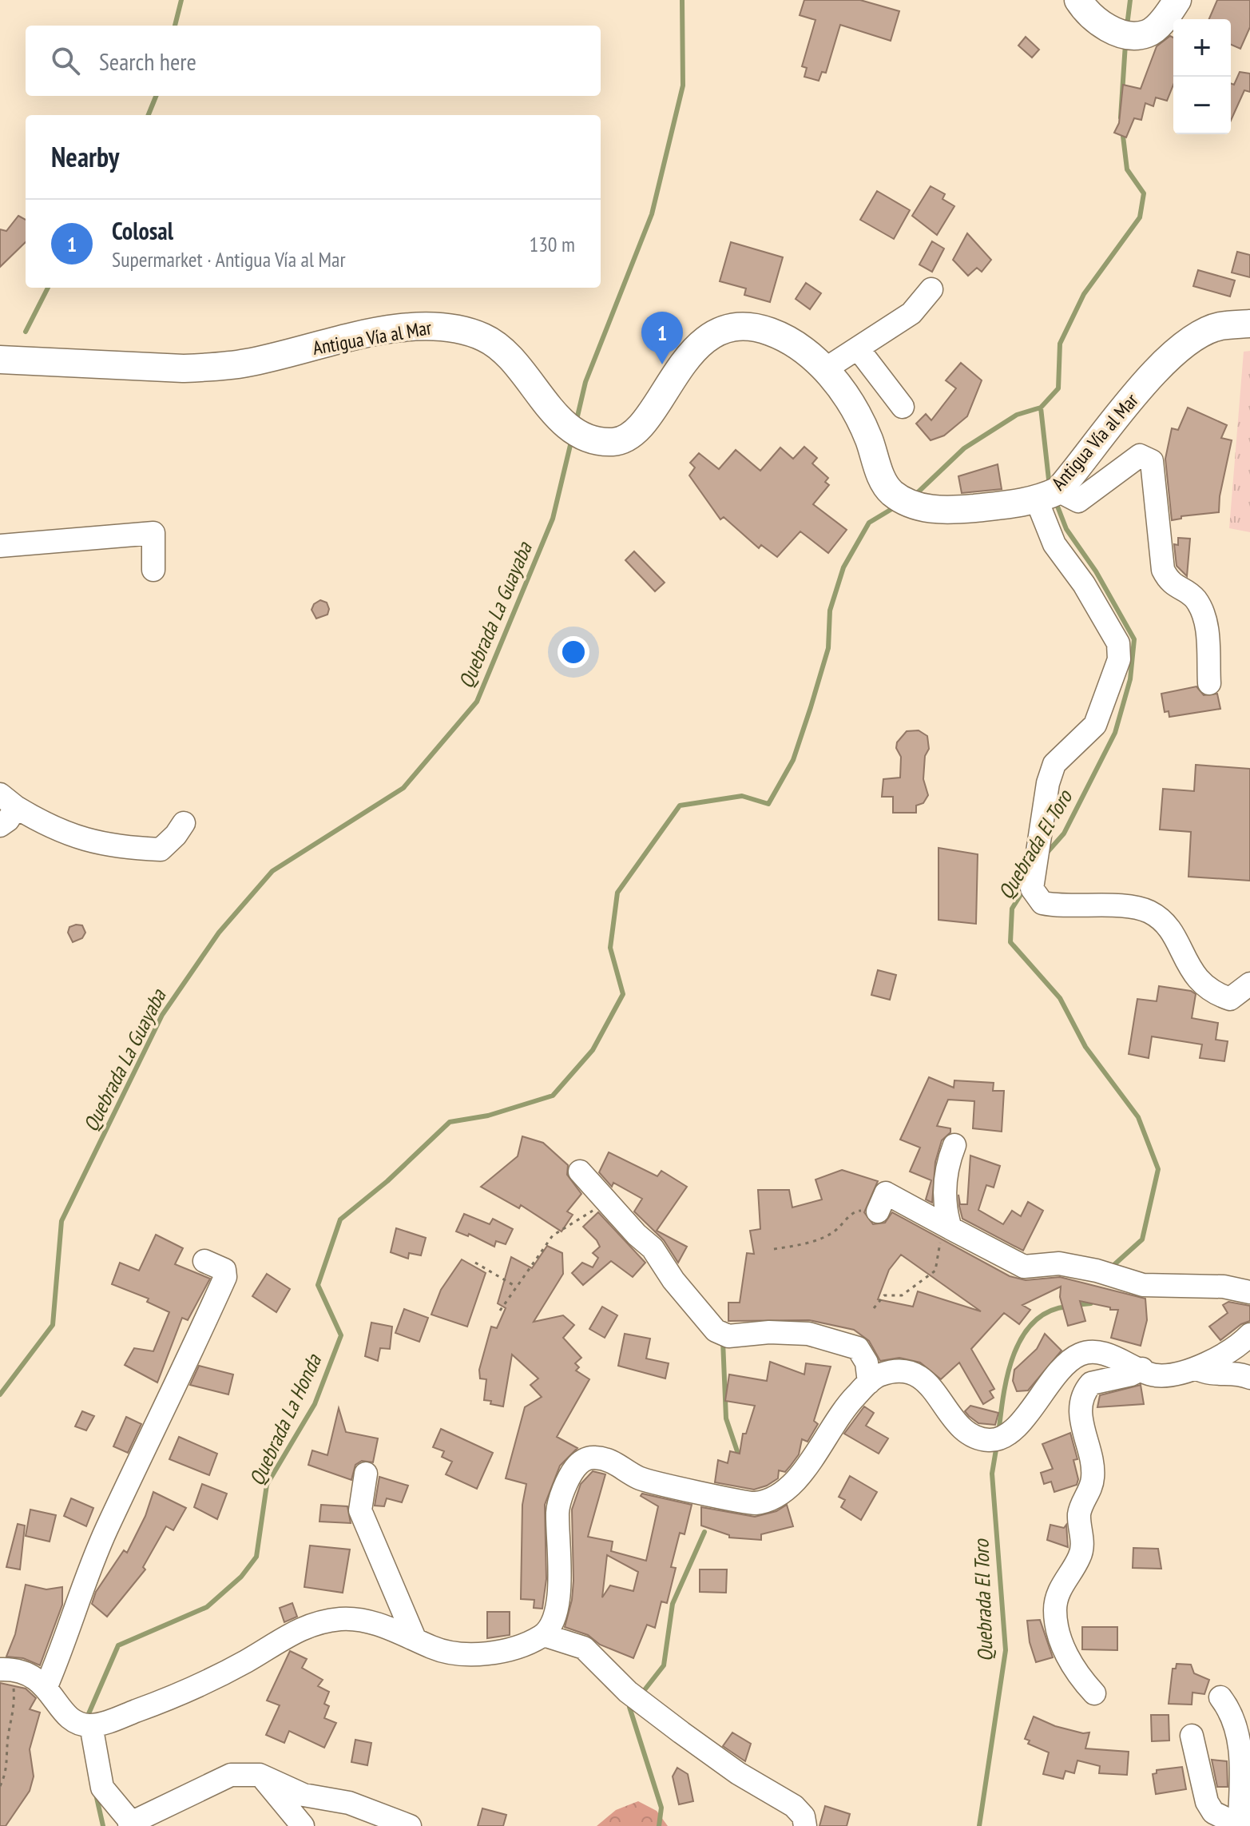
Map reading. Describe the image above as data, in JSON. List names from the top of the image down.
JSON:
{
  "streets": {
    "main road": ["Antigua Vía al Mar"]
  },
  "water": ["Quebrada La Guayaba", "Quebrada El Toro", "Quebrada La Honda"],
  "page": {
    "map_buttons": ["+", "−"],
    "search": "Search here",
    "heading": "Nearby",
    "list": [
      {
        "mark": "1",
        "name": "Colosal",
        "note": "Supermarket · Antigua Vía al Mar",
        "value": "130 m"
      }
    ],
    "pins": "1"
  }
}
